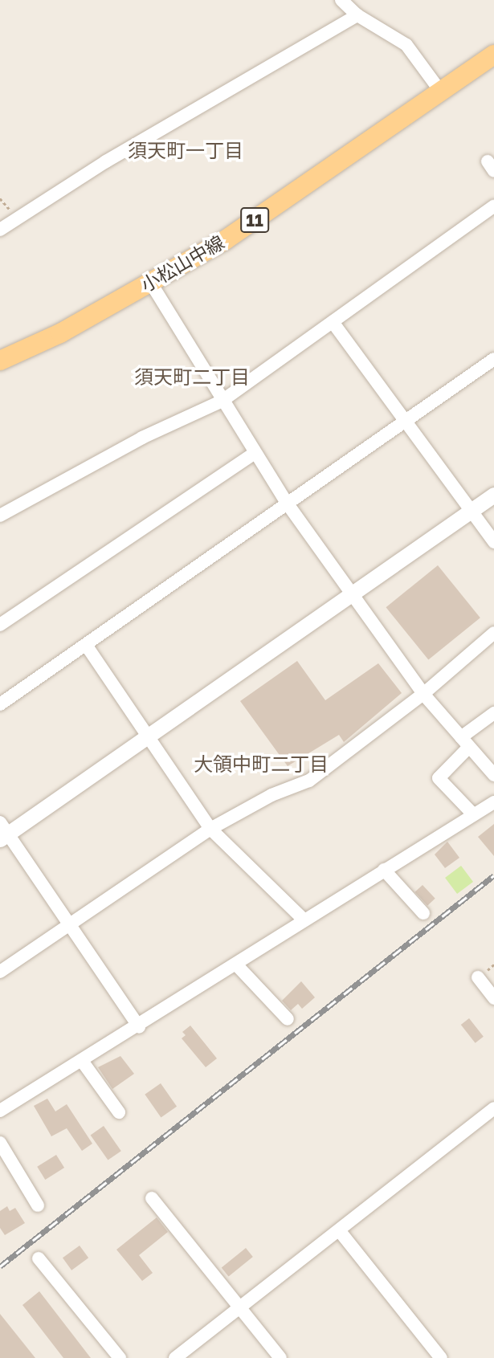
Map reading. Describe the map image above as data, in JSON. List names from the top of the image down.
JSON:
{
  "streets": {
    "main road": ["11", "小松山中線"]
  },
  "districts": ["須天町一丁目", "須天町二丁目", "大領中町二丁目"]
}
